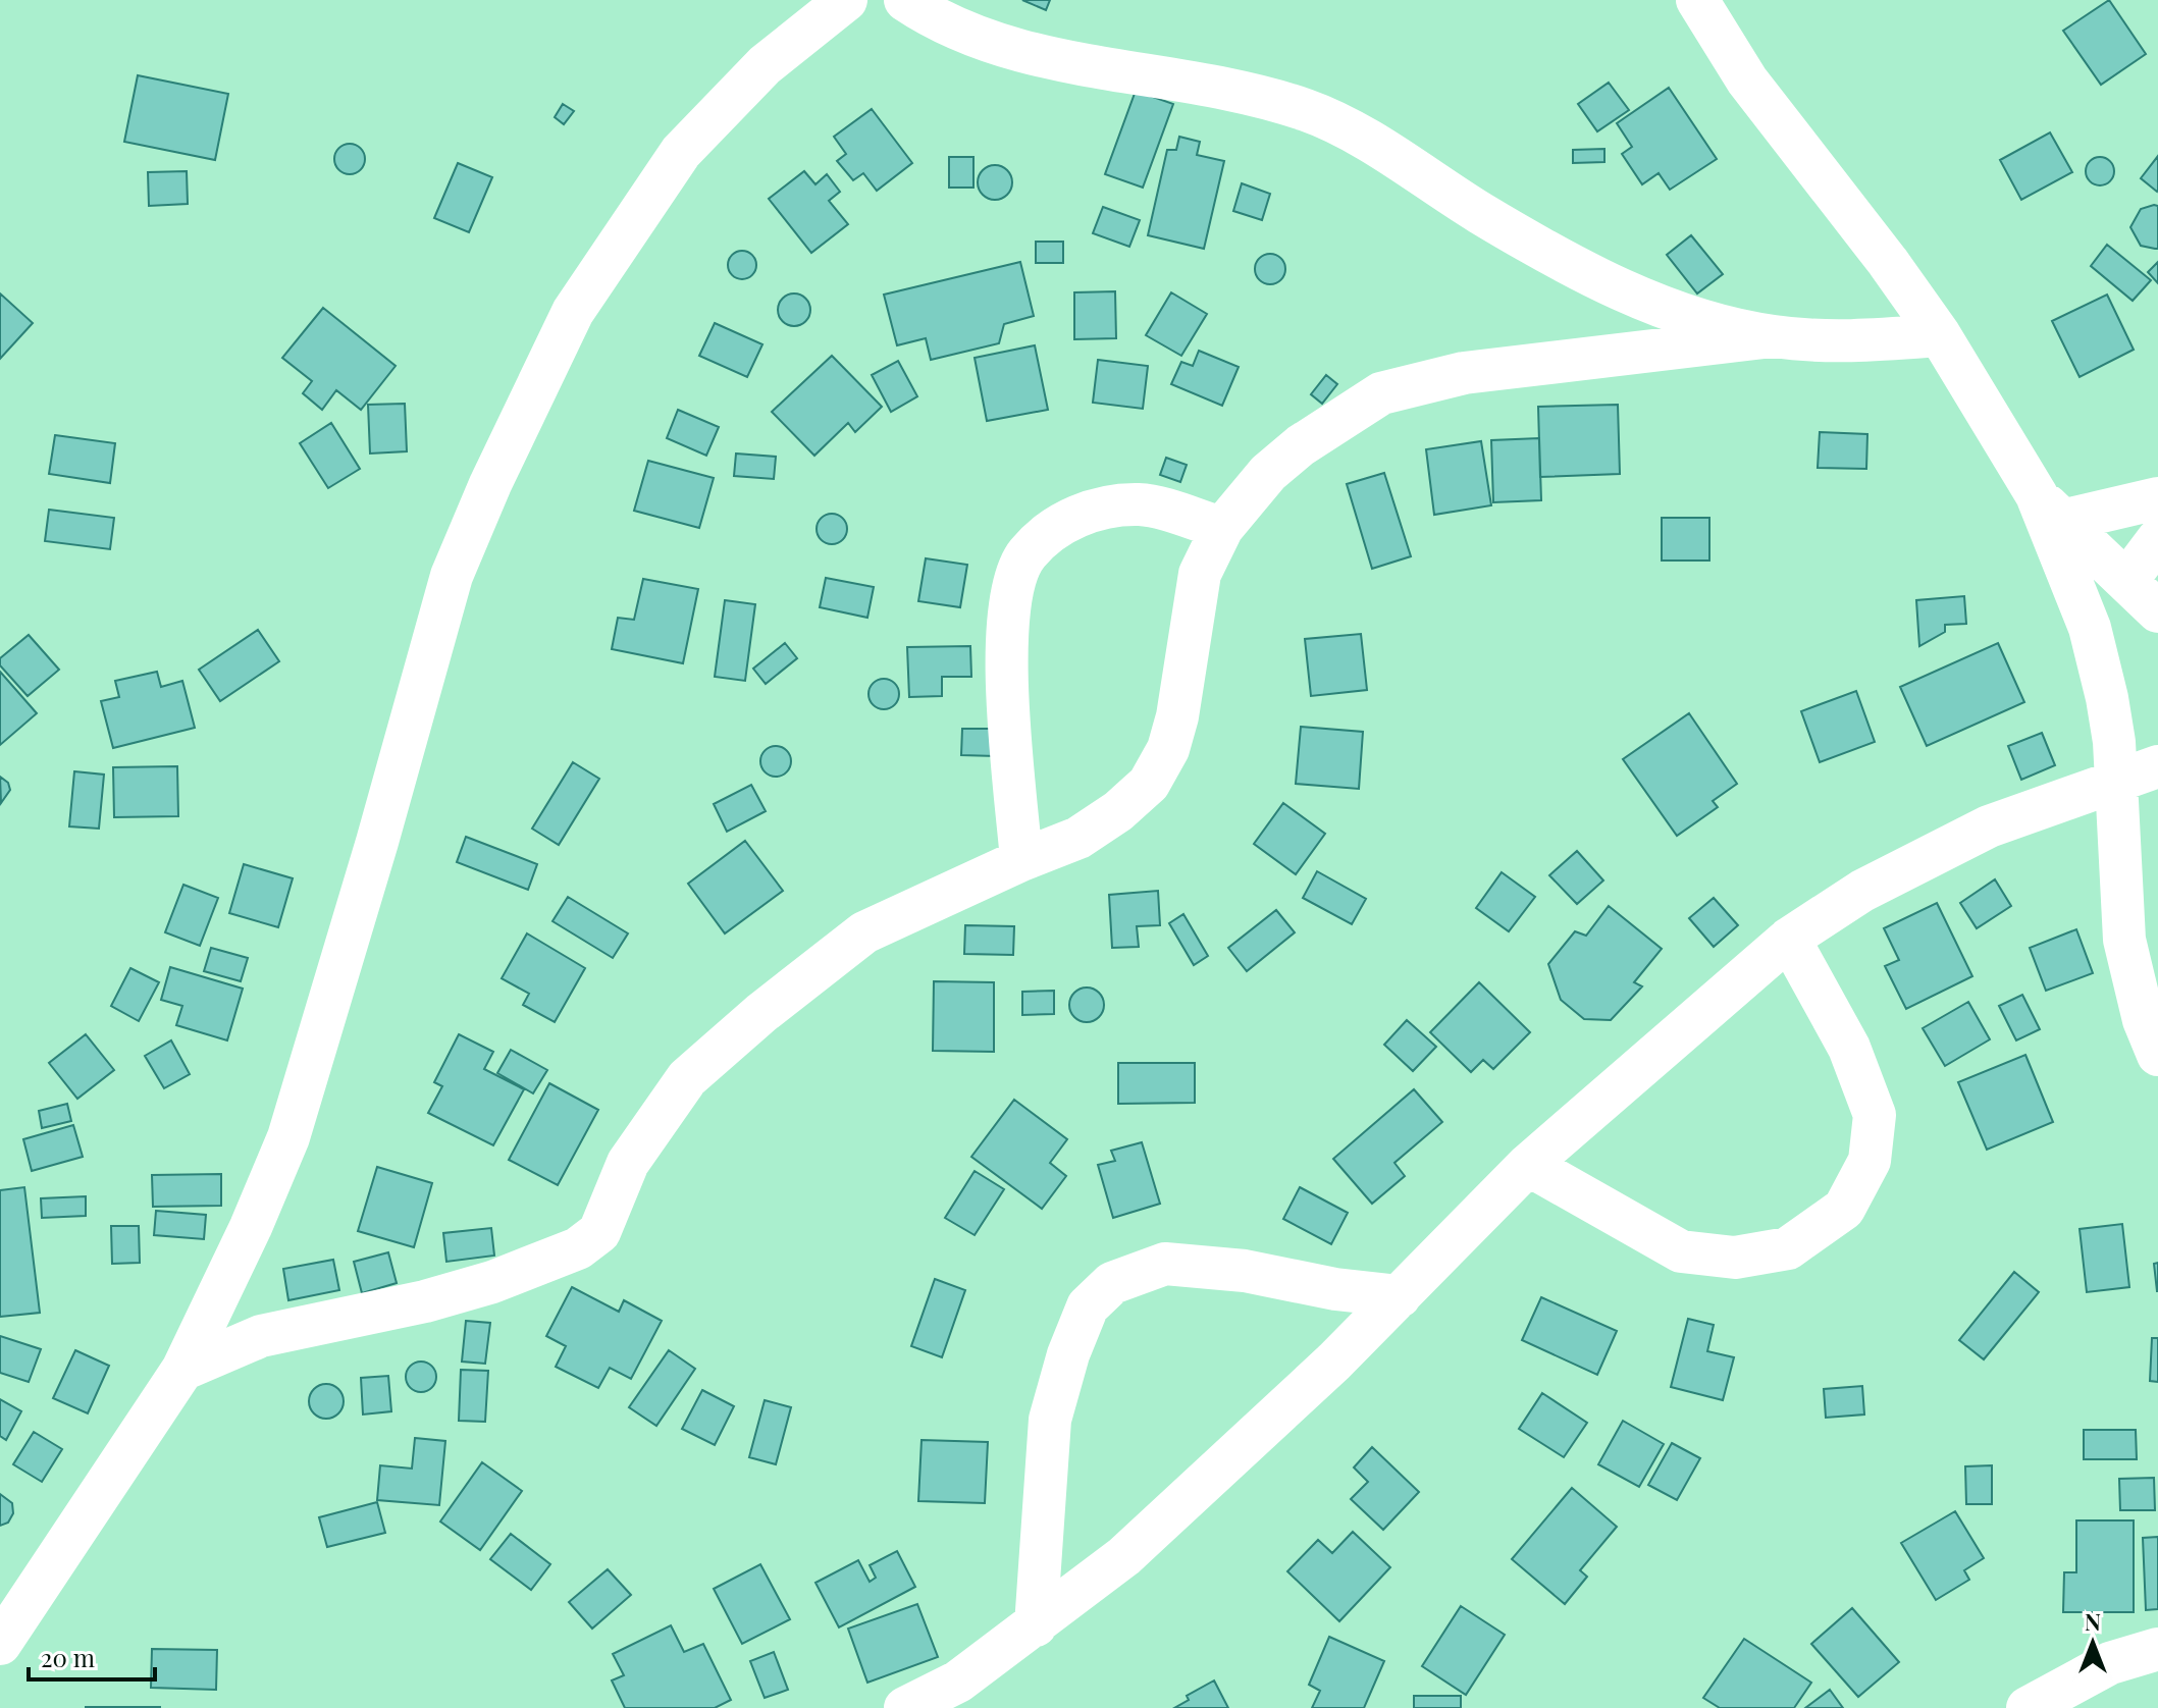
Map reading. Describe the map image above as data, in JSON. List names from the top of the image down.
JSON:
{
  "scale_bar": "20 m",
  "north": "top"
}
